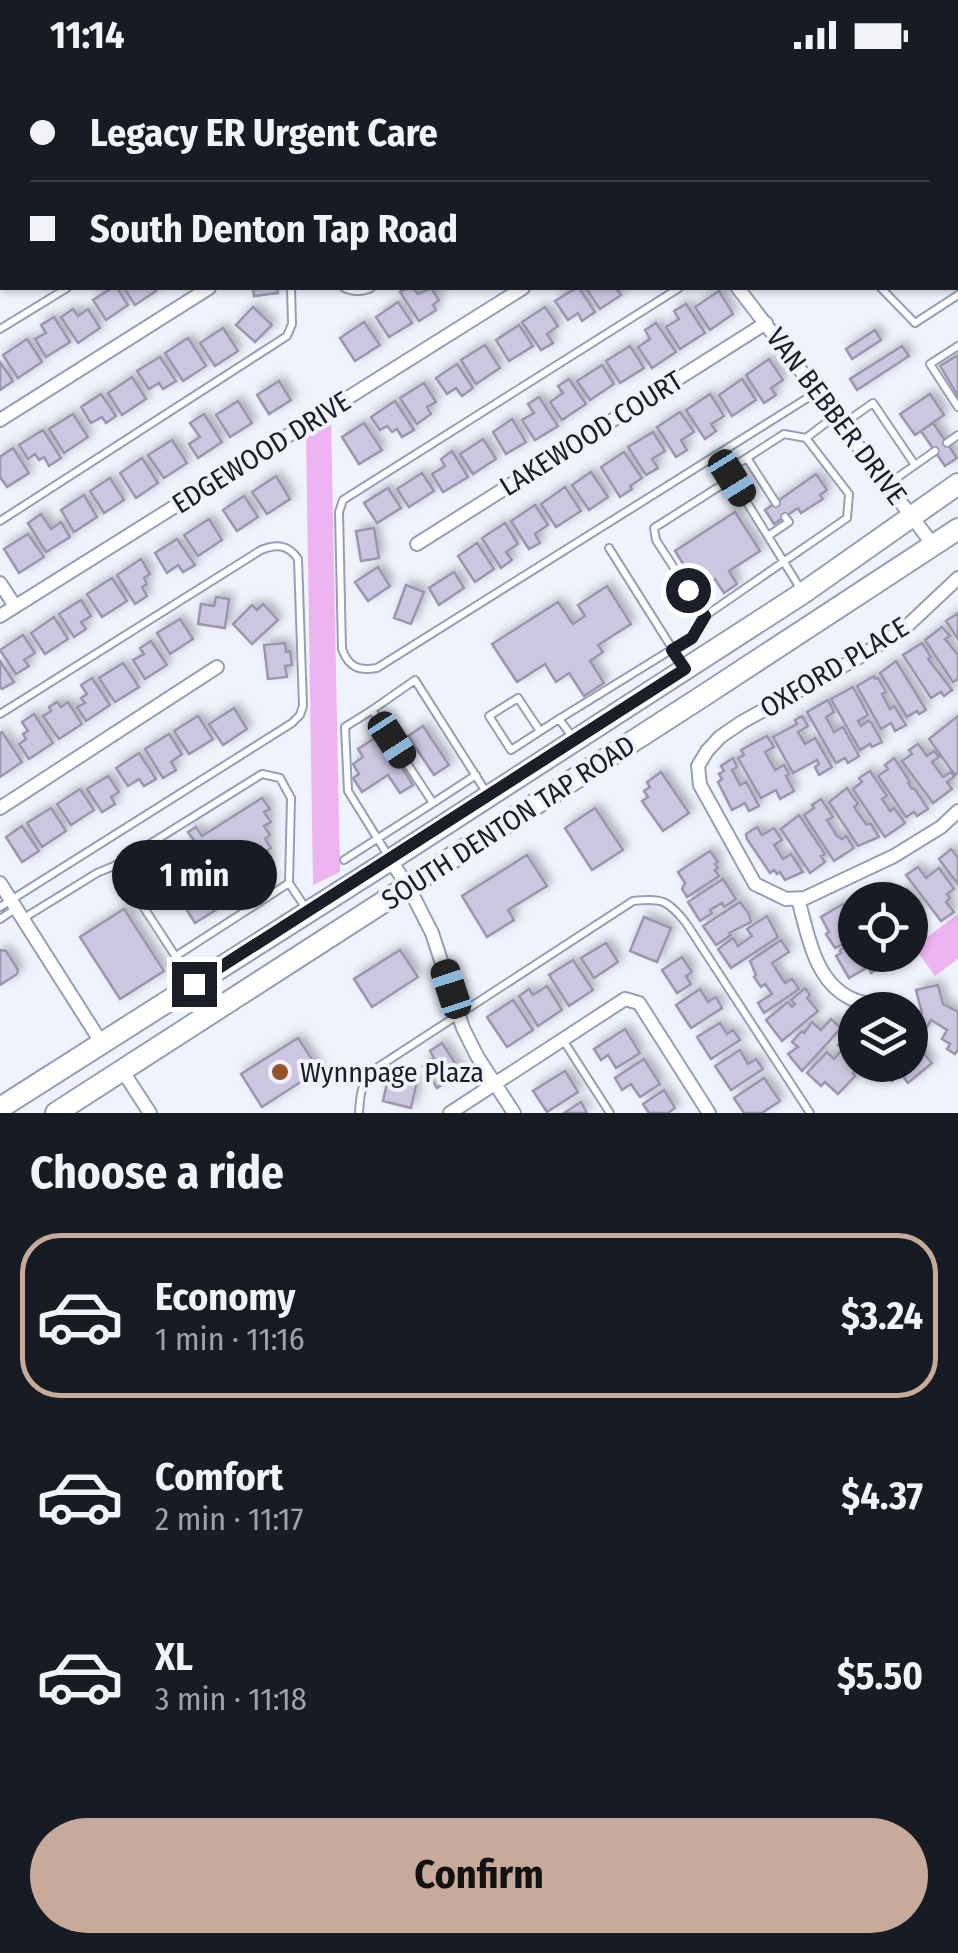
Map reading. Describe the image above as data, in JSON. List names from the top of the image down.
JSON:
{
  "streets": {
    "main road": ["SOUTH DENTON TAP ROAD"],
    "street": [
      "VAN BEBBER DRIVE",
      "LAKEWOOD COURT",
      "EDGEWOOD DRIVE",
      "OXFORD PLACE"
    ]
  },
  "crossings": [
    ["VAN BEBBER DRIVE", "LAKEWOOD COURT"],
    ["VAN BEBBER DRIVE", "SOUTH DENTON TAP ROAD"]
  ],
  "places": ["Wynnpage Plaza"],
  "page": {
    "status": "11:14",
    "banner": ["Legacy ER Urgent Care", "South Denton Tap Road"],
    "bubble": "1 min",
    "heading": "Choose a ride",
    "list": [
      {
        "name": "Economy",
        "note": "1 min · 11:16",
        "value": "$3.24"
      },
      {
        "name": "Comfort",
        "note": "2 min · 11:17",
        "value": "$4.37"
      },
      {
        "name": "XL",
        "note": "3 min · 11:18",
        "value": "$5.50"
      }
    ],
    "buttons": "Confirm"
  }
}
